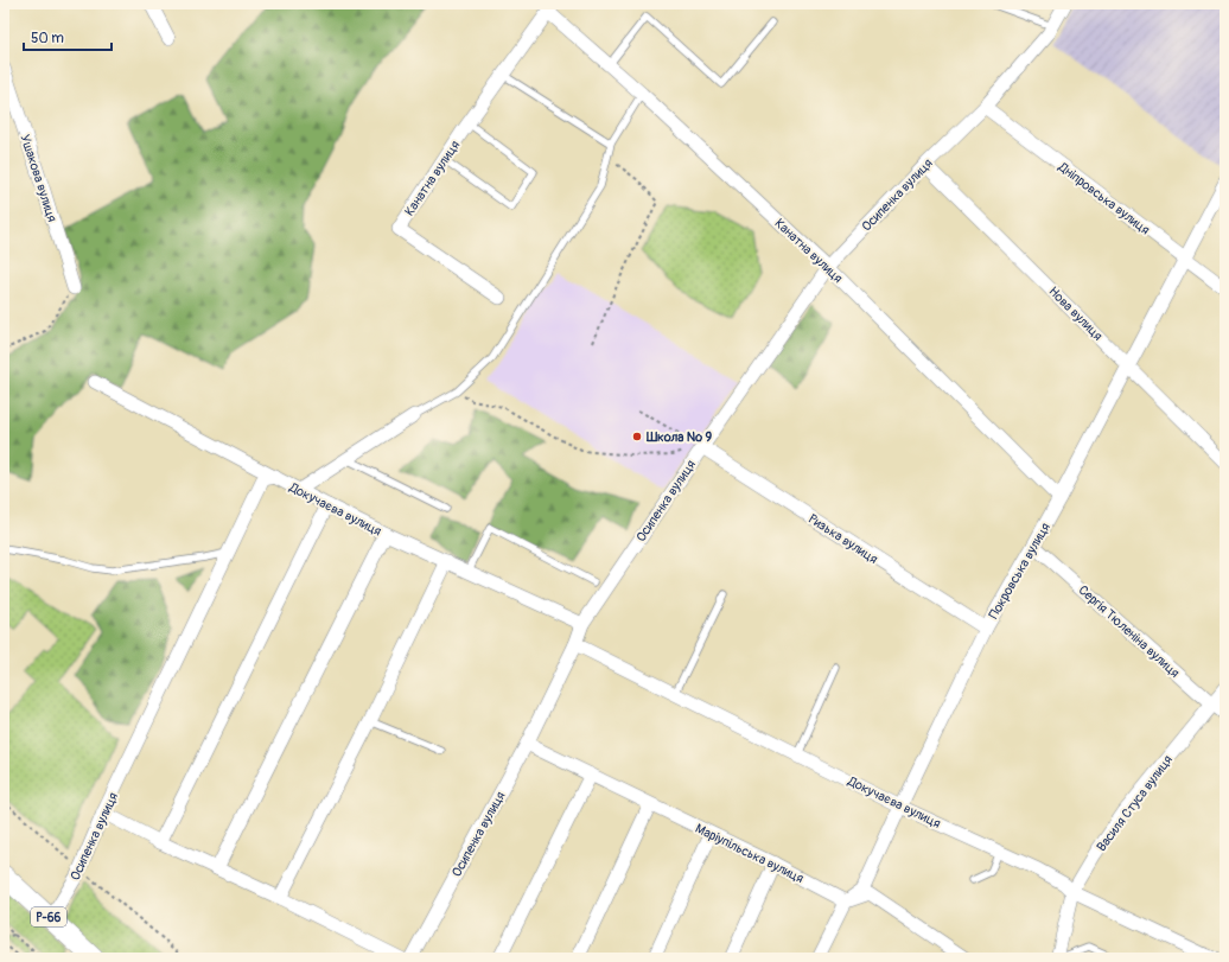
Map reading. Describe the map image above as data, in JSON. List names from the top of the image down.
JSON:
{
  "streets": {
    "main road": ["Р-66"],
    "street": [
      "Ушакова вулиця",
      "Канатна вулиця",
      "Осипенка вулиця",
      "Дніпровська вулиця",
      "Нова вулиця",
      "Докучаєва вулиця",
      "Ризька вулиця",
      "Покровська вулиця",
      "Сергія Тюленіна вулиця",
      "Василя Стуса вулиця",
      "Маріупільська вулиця"
    ]
  },
  "crossings": [
    ["Канатна вулиця", "Осипенка вулиця"],
    ["Канатна вулиця", "Покровська вулиця"],
    ["Осипенка вулиця", "Дніпровська вулиця"],
    ["Осипенка вулиця", "Нова вулиця"],
    ["Осипенка вулиця", "Докучаєва вулиця"],
    ["Осипенка вулиця", "Ризька вулиця"],
    ["Осипенка вулиця", "Маріупільська вулиця"],
    ["Осипенка вулиця", "Р-66"],
    ["Дніпровська вулиця", "Покровська вулиця"],
    ["Нова вулиця", "Покровська вулиця"],
    ["Докучаєва вулиця", "Покровська вулиця"],
    ["Докучаєва вулиця", "Василя Стуса вулиця"],
    ["Ризька вулиця", "Покровська вулиця"],
    ["Покровська вулиця", "Сергія Тюленіна вулиця"],
    ["Покровська вулиця", "Маріупільська вулиця"],
    ["Сергія Тюленіна вулиця", "Василя Стуса вулиця"]
  ],
  "places": ["Школа № 9"],
  "scale_bar": "50 m"
}
